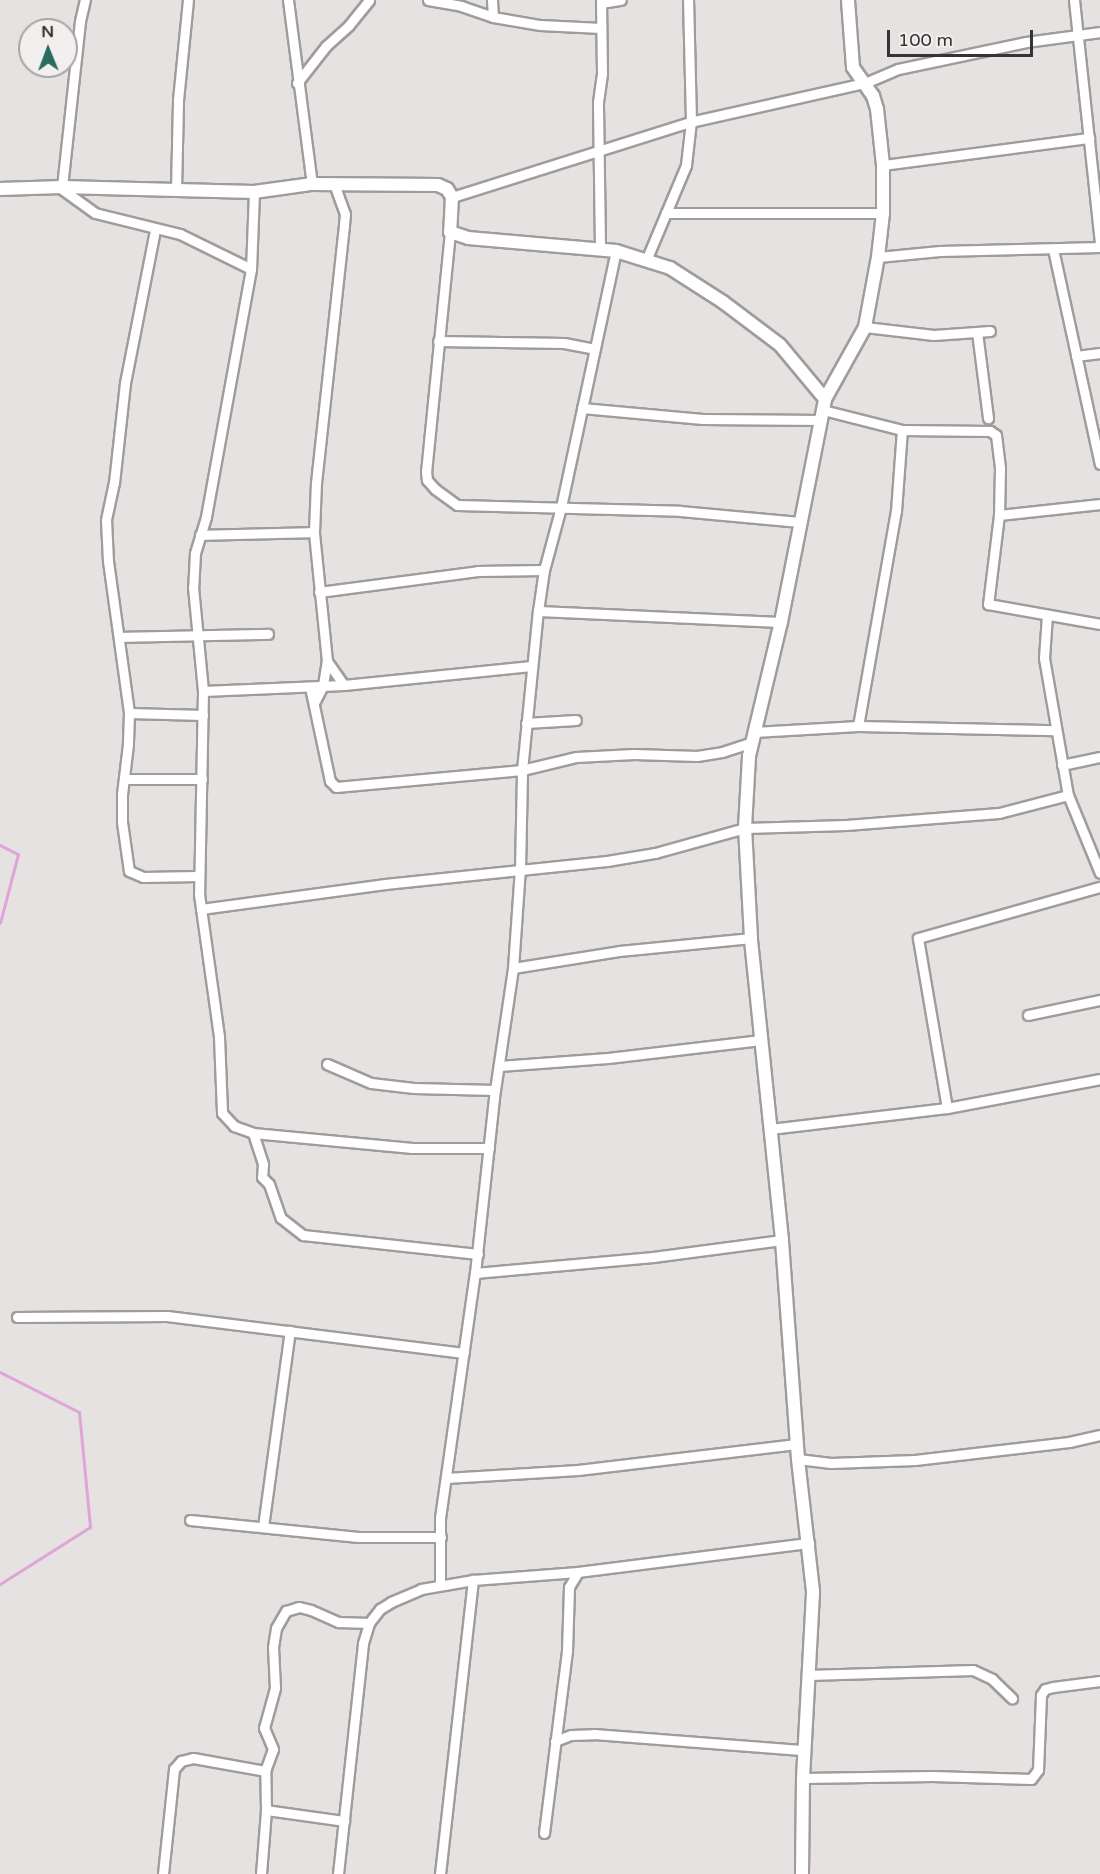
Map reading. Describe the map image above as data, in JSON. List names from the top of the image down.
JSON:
{
  "scale_bar": "100 m",
  "north": "top"
}
